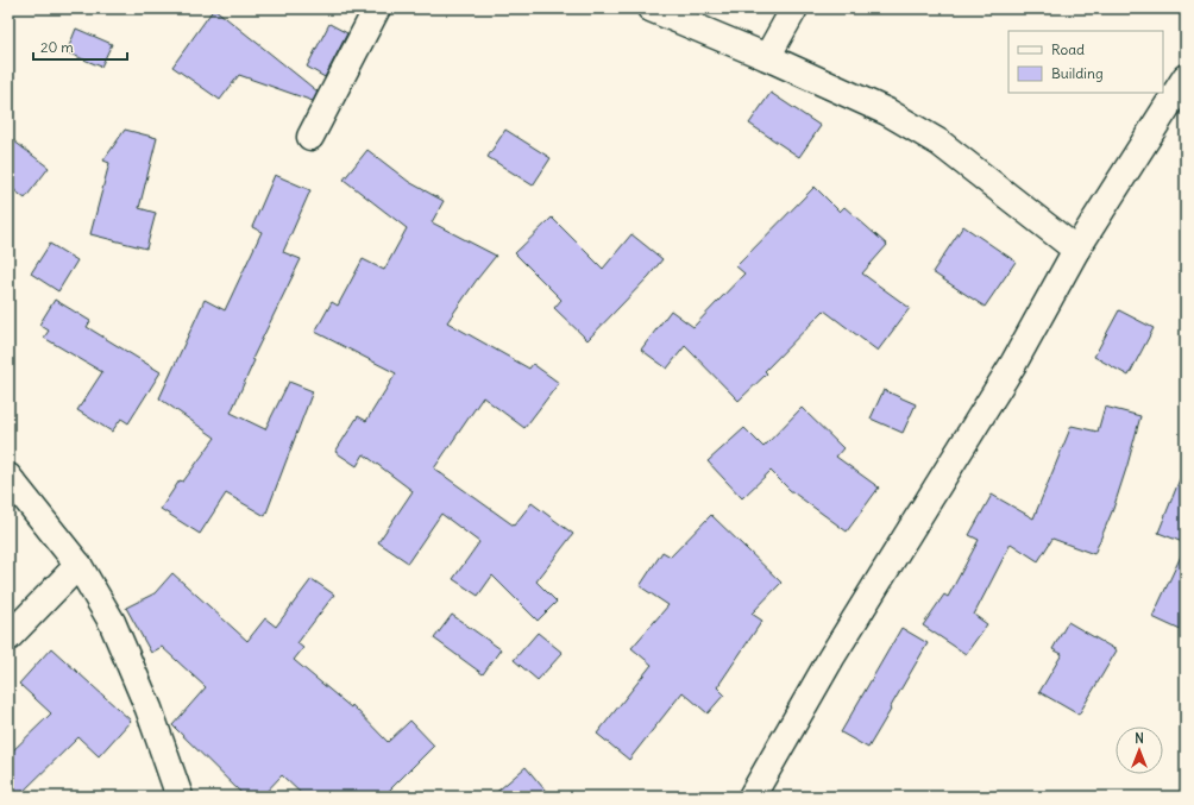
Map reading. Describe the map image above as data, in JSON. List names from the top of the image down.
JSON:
{
  "legend": ["Road", "Building"],
  "scale_bar": "20 m",
  "north": "top"
}
